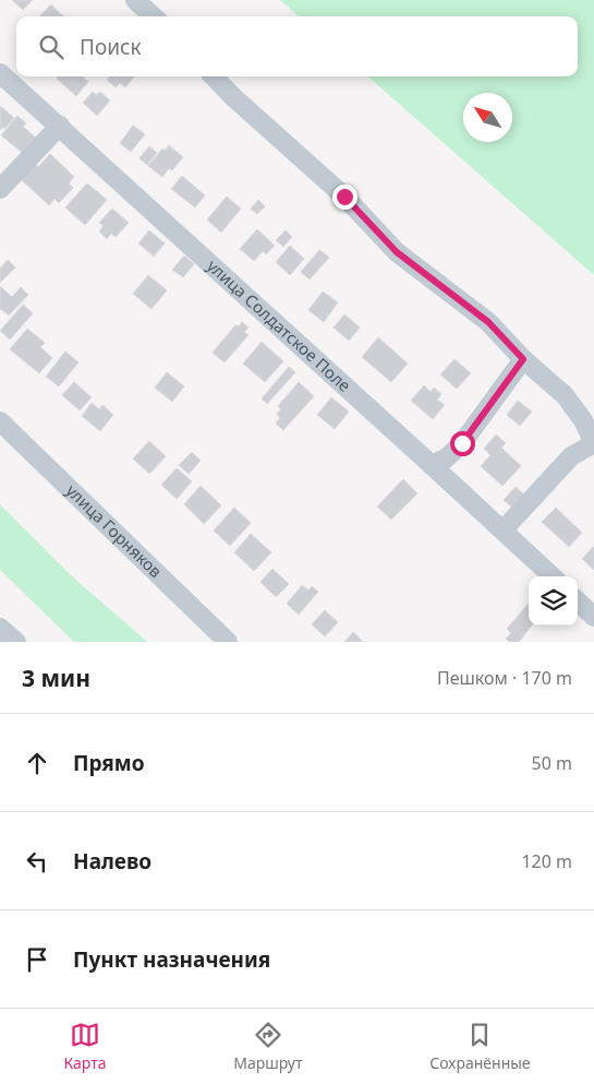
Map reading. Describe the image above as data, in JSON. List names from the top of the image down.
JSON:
{
  "streets": {
    "street": ["улица Солдатское Поле", "улица Горняков"]
  },
  "north": "top left",
  "page": {
    "search": "Поиск",
    "heading": ["3 мин", "Пешком · 170 m"],
    "list": [
      ["Прямо", "50 m"],
      ["Налево", "120 m"],
      "Пункт назначения"
    ],
    "nav": ["Карта", "Маршрут", "Сохранённые"]
  }
}
